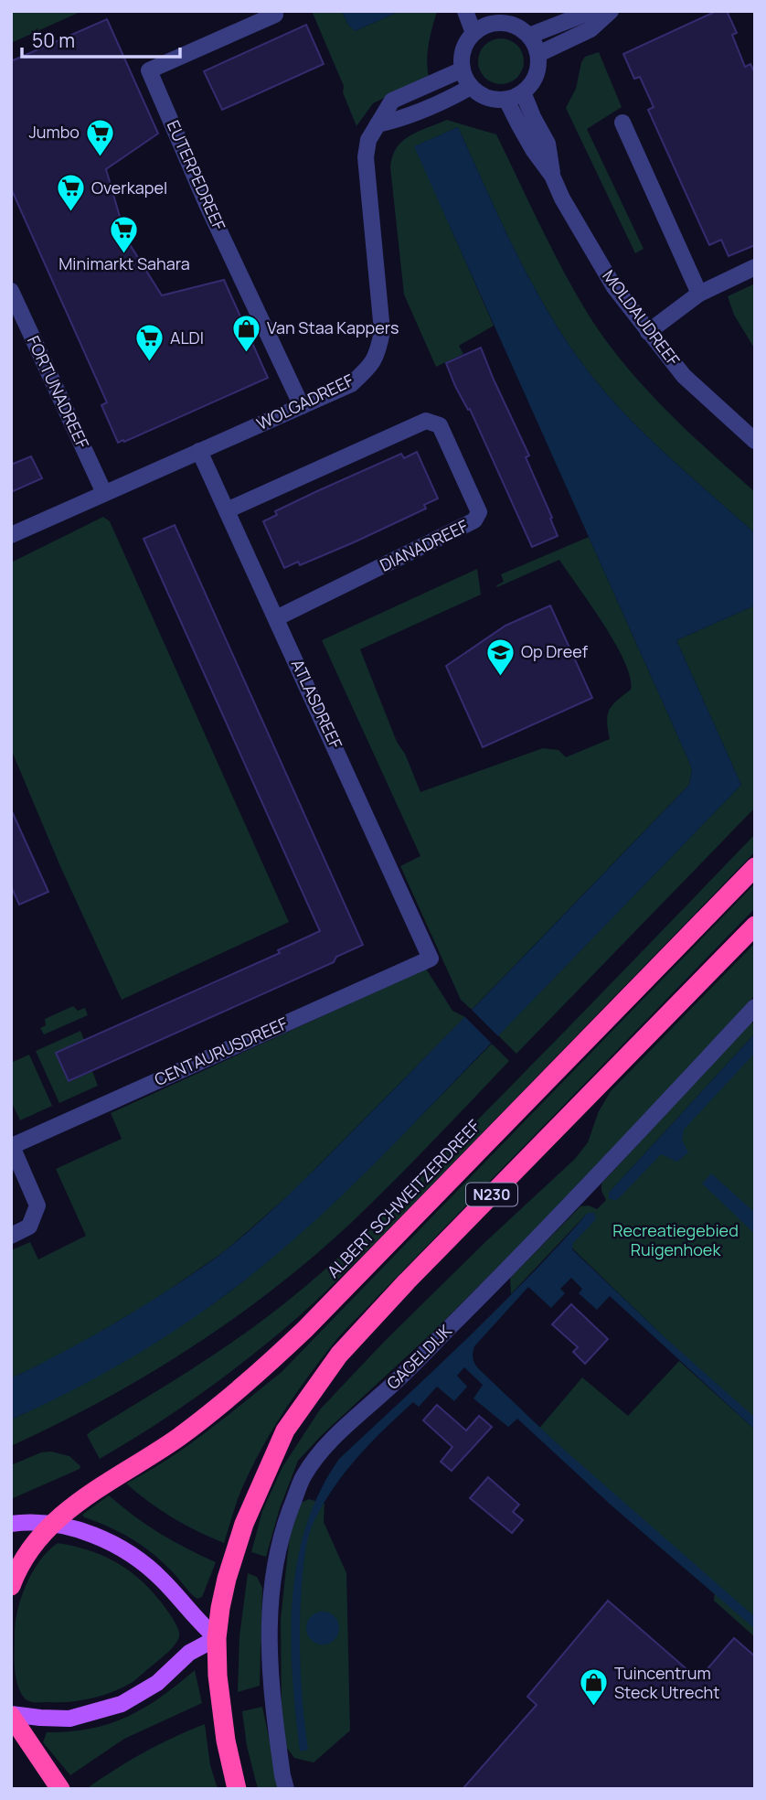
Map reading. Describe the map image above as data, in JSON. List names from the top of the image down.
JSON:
{
  "streets": {
    "highway": ["N230", "ALBERT SCHWEITZERDREEF"],
    "street": [
      "EUTERPEDREEF",
      "MOLDAUDREEF",
      "FORTUNADREEF",
      "WOLGADREEF",
      "DIANADREEF",
      "ATLASDREEF",
      "CENTAURUSDREEF",
      "GAGELDIJK"
    ]
  },
  "crossings": [
    ["EUTERPEDREEF", "WOLGADREEF"],
    ["MOLDAUDREEF", "WOLGADREEF"],
    ["FORTUNADREEF", "WOLGADREEF"],
    ["WOLGADREEF", "ATLASDREEF"],
    ["DIANADREEF", "ATLASDREEF"],
    ["ATLASDREEF", "CENTAURUSDREEF"],
    ["N230", "ALBERT SCHWEITZERDREEF"]
  ],
  "parks": ["Recreatiegebied Ruigenhoek"],
  "places": {
    "supermarket": [
      "Jumbo",
      "Overkapel",
      "Minimarkt Sahara",
      "ALDI"
    ],
    "shop": ["Van Staa Kappers", "Tuincentrum Steck Utrecht"],
    "school or university": ["Op Dreef"]
  },
  "scale_bar": "50 m"
}
